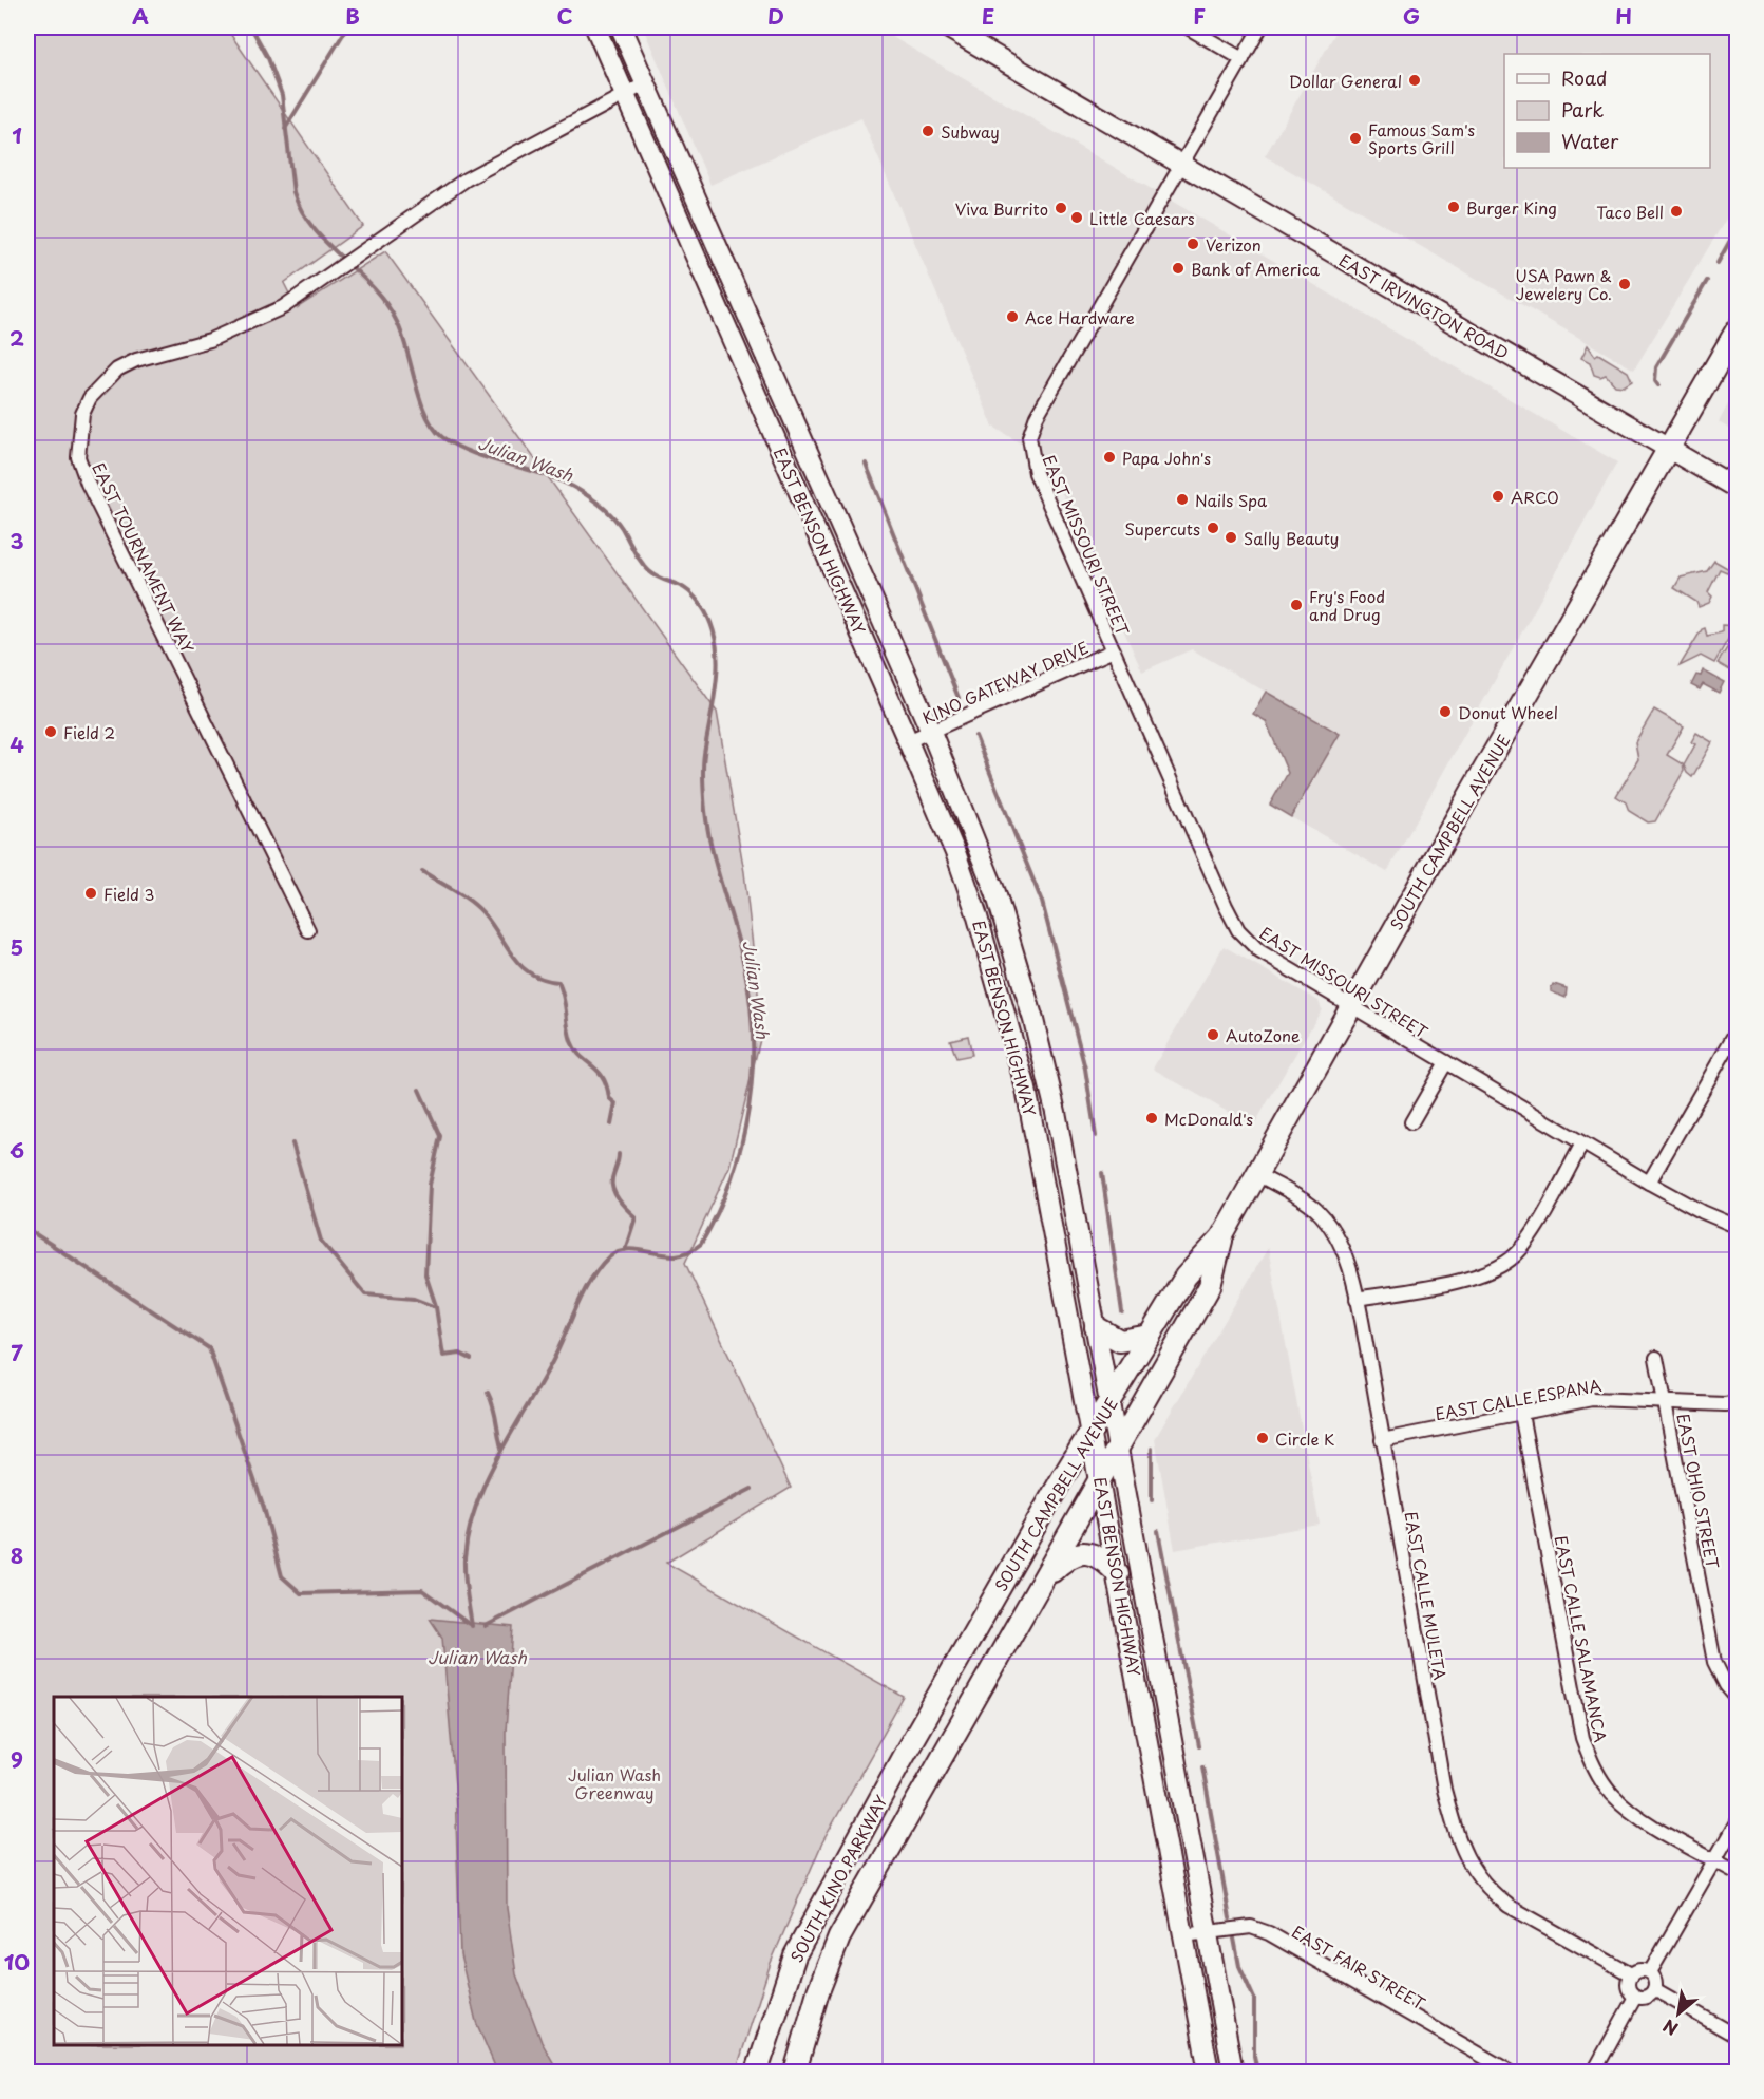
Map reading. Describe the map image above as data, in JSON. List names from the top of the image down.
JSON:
{
  "streets": {
    "main road": [
      "EAST IRVINGTON ROAD",
      "EAST BENSON HIGHWAY",
      "SOUTH CAMPBELL AVENUE",
      "SOUTH KINO PARKWAY"
    ],
    "street": [
      "EAST MISSOURI STREET",
      "EAST TOURNAMENT WAY",
      "KINO GATEWAY DRIVE",
      "EAST CALLE ESPANA",
      "EAST OHIO STREET",
      "EAST CALLE MULETA",
      "EAST CALLE SALAMANCA",
      "EAST FAIR STREET"
    ]
  },
  "crossings": [
    ["EAST IRVINGTON ROAD", "EAST MISSOURI STREET"],
    ["EAST IRVINGTON ROAD", "SOUTH CAMPBELL AVENUE"],
    ["EAST BENSON HIGHWAY", "EAST TOURNAMENT WAY"],
    ["EAST BENSON HIGHWAY", "KINO GATEWAY DRIVE"],
    ["EAST BENSON HIGHWAY", "SOUTH CAMPBELL AVENUE"],
    ["EAST BENSON HIGHWAY", "EAST FAIR STREET"],
    ["EAST MISSOURI STREET", "KINO GATEWAY DRIVE"],
    ["EAST MISSOURI STREET", "SOUTH CAMPBELL AVENUE"],
    ["SOUTH CAMPBELL AVENUE", "EAST CALLE MULETA"],
    ["SOUTH CAMPBELL AVENUE", "SOUTH KINO PARKWAY"],
    ["EAST CALLE ESPANA", "EAST OHIO STREET"],
    ["EAST CALLE ESPANA", "EAST CALLE MULETA"],
    ["EAST CALLE ESPANA", "EAST CALLE SALAMANCA"]
  ],
  "water": ["Julian Wash"],
  "parks": ["Julian Wash Greenway"],
  "places": [
    "Dollar General",
    "Subway",
    "Famous Sam's Sports Grill",
    "Burger King",
    "Viva Burrito",
    "Taco Bell",
    "Little Caesars",
    "Verizon",
    "Bank of America",
    "USA Pawn & Jewelery Co.",
    "Ace Hardware",
    "Papa John's",
    "ARCO",
    "Nails Spa",
    "Supercuts",
    "Sally Beauty",
    "Fry's Food and Drug",
    "Donut Wheel",
    "Field 2",
    "Field 3",
    "AutoZone",
    "McDonald's",
    "Circle K"
  ],
  "legend": ["Road", "Park", "Water"],
  "north": "bottom left",
  "grid": {
    "columns": [
      "A",
      "B",
      "C",
      "D",
      "E",
      "F",
      "G",
      "H"
    ],
    "rows": [
      "1",
      "2",
      "3",
      "4",
      "5",
      "6",
      "7",
      "8",
      "9",
      "10"
    ]
  }
}
